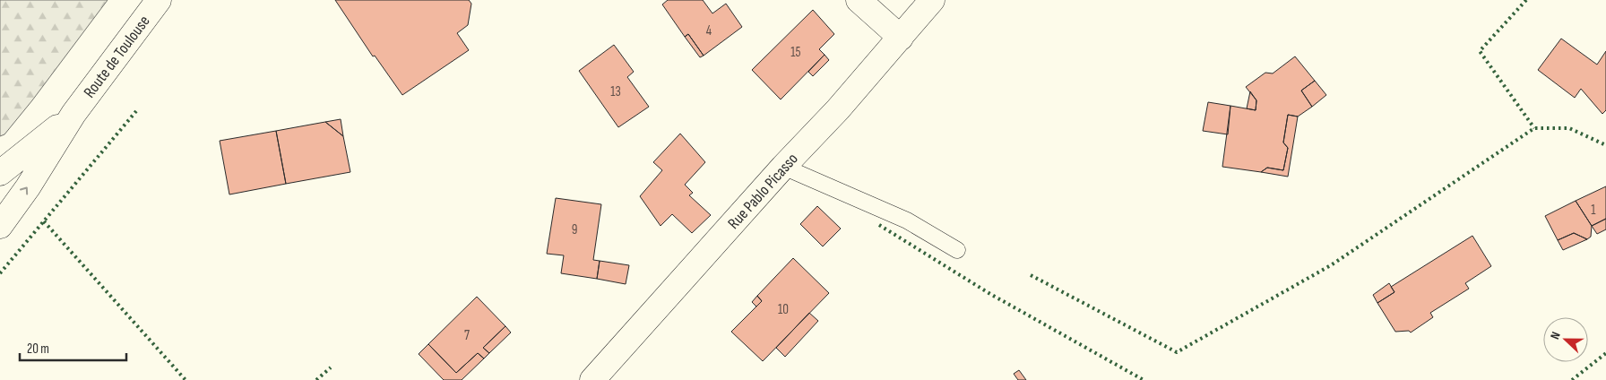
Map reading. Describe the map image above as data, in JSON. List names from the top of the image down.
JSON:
{
  "streets": {
    "street": ["Route de Toulouse", "Rue Pablo Picasso"]
  },
  "house_numbers": [
    "4",
    "15",
    "13",
    "1",
    "9",
    "10",
    "7"
  ],
  "scale_bar": "20 m",
  "north": "left"
}
